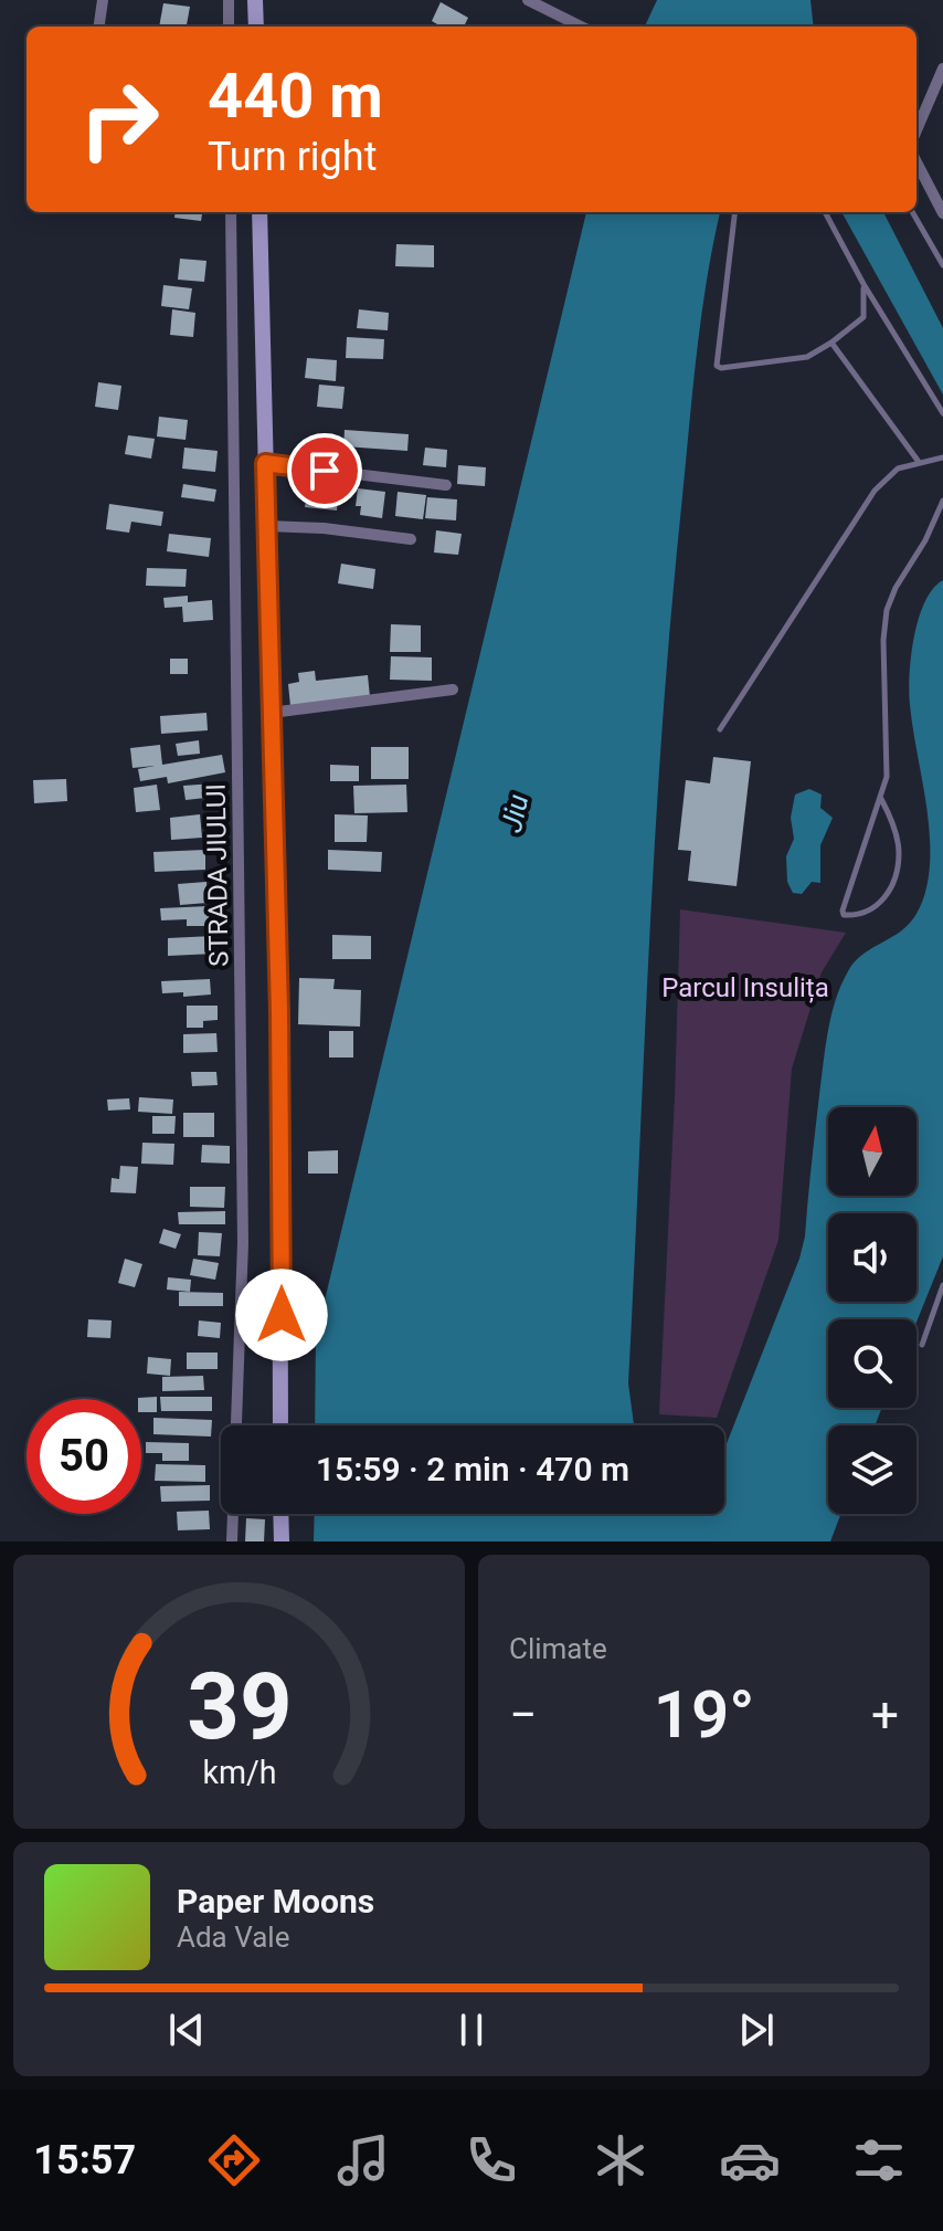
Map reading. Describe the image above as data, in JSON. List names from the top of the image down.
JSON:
{
  "streets": {
    "street": ["STRADA JIULUI"]
  },
  "water": ["Jiu"],
  "parks": ["Parcul Insulița"],
  "north": "top",
  "page": {
    "turn": ["440 m", "Turn right"],
    "limit": "50",
    "trip": "15:59 · 2 min · 470 m",
    "tile": "Climate",
    "heat": ["−", "19°", "+"],
    "song": ["Paper Moons", "Ada Vale"],
    "tabs": "15:57",
    "gauge": ["39", "km/h"]
  }
}
